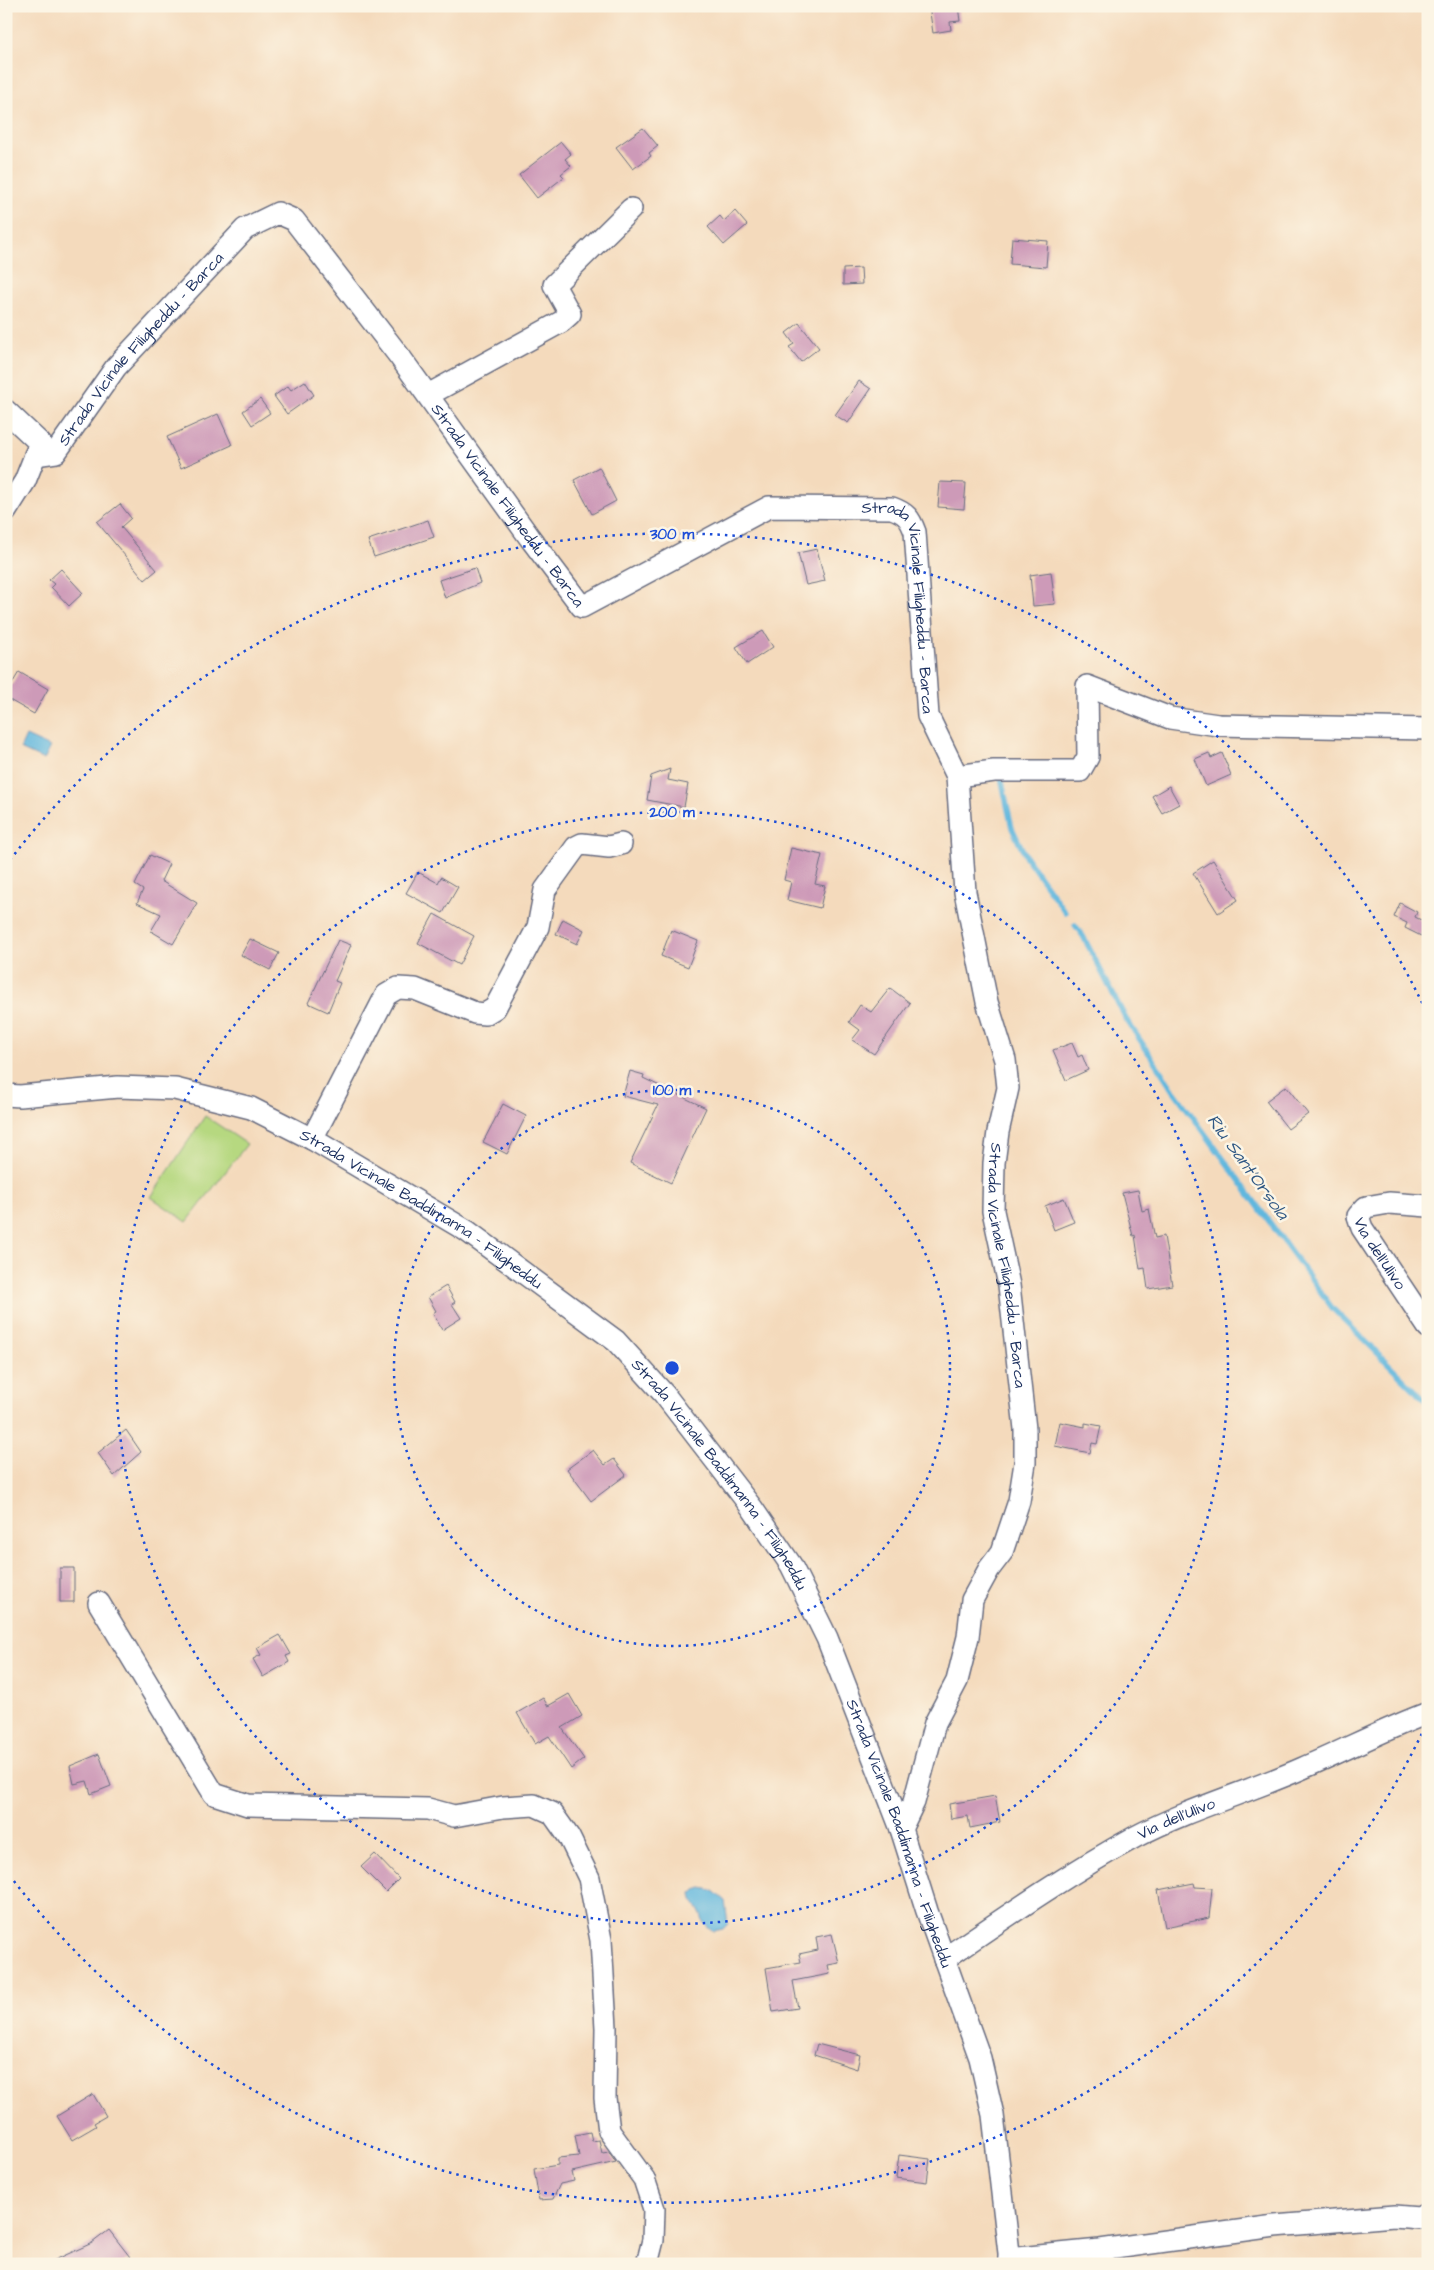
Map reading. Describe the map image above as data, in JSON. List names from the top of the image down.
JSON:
{
  "streets": {
    "street": ["Strada Vicinale Filigheddu - Barca", "Strada Vicinale Baddimanna - Filigheddu", "Via dell'Ulivo"]
  },
  "crossings": [
    ["Strada Vicinale Filigheddu - Barca", "Strada Vicinale Baddimanna - Filigheddu"],
    ["Strada Vicinale Baddimanna - Filigheddu", "Via dell'Ulivo"]
  ],
  "water": ["Riu Sant'Orsola"],
  "rings": ["300 m", "200 m", "100 m"]
}
